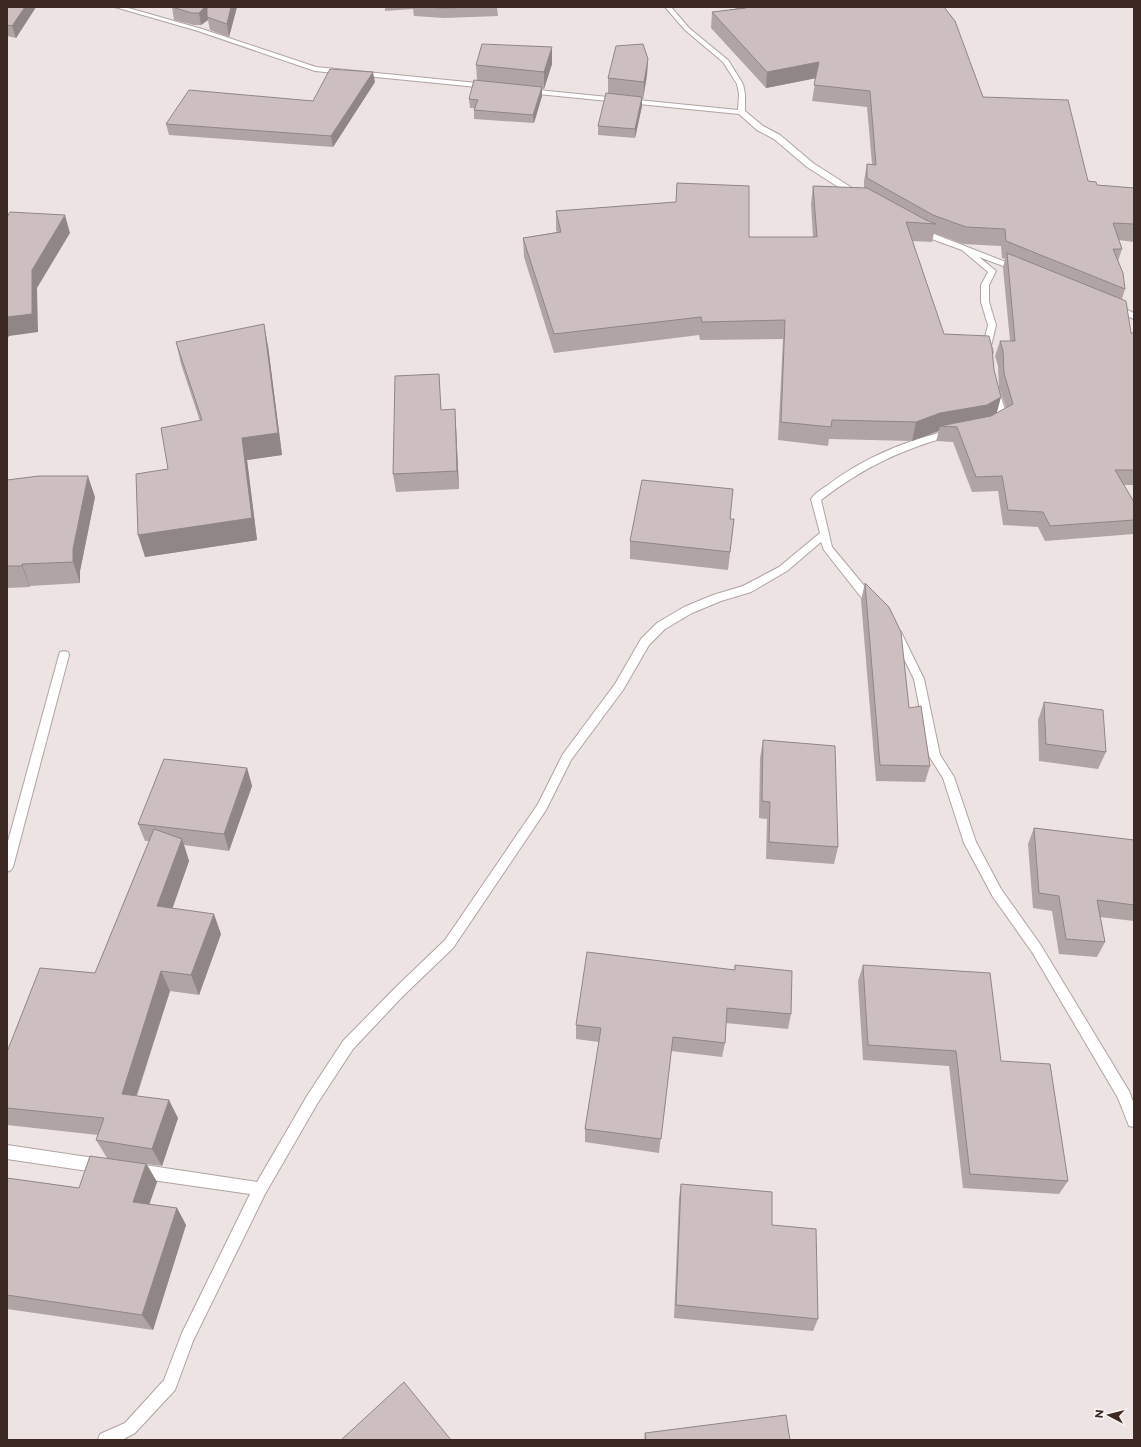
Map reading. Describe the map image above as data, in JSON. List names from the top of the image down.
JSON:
{
  "north": "left"
}
